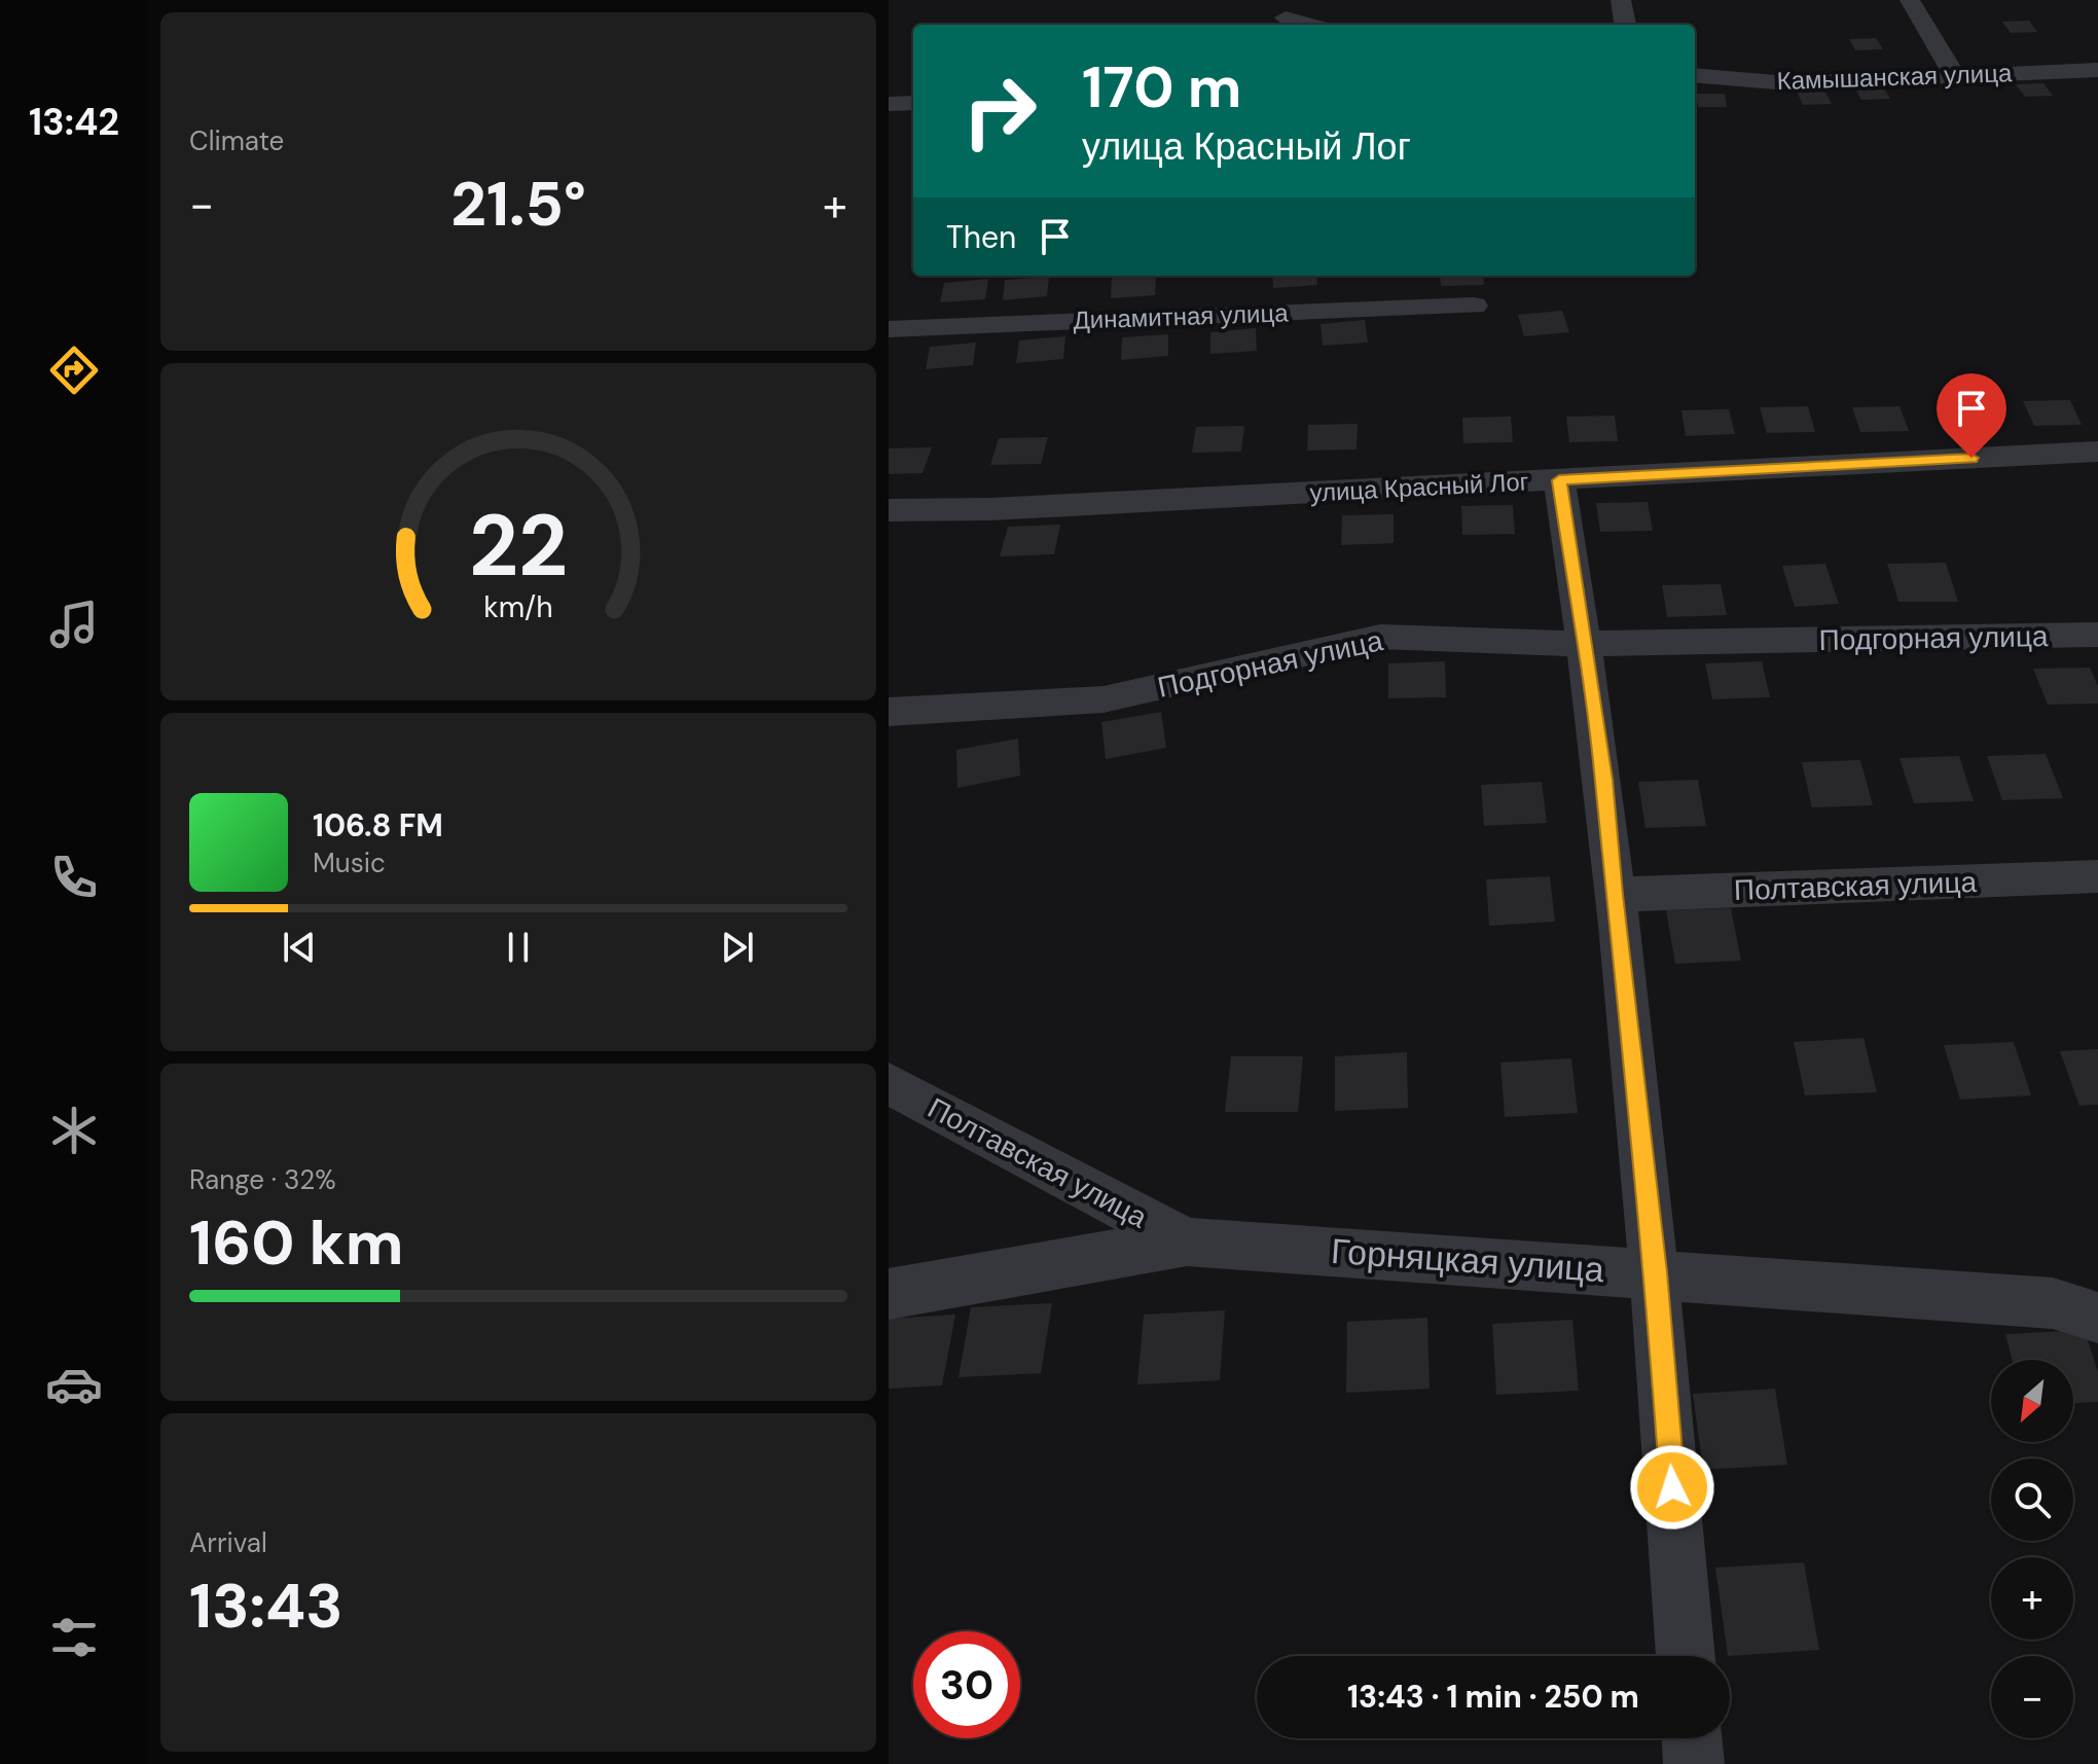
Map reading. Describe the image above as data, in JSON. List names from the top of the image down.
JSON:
{
  "streets": {
    "street": [
      "Камышанская улица",
      "Динамитная улица",
      "улица Красный Лог",
      "Подгорная улица",
      "Полтавская улица",
      "Горняцкая улица"
    ]
  },
  "crossings": [
    ["Полтавская улица", "Горняцкая улица"]
  ],
  "north": "bottom left",
  "page": {
    "tabs": "13:42",
    "tile": [
      "Climate",
      ["Range · 32%", "160 km"],
      ["Arrival", "13:43"]
    ],
    "turn": ["170 m", "улица Красный Лог"],
    "heat": ["−", "21.5°", "+"],
    "then": "Then",
    "song": ["106.8 FM", "Music"],
    "map_buttons": ["+", "−"],
    "limit": "30",
    "trip": "13:43 · 1 min · 250 m",
    "gauge": ["22", "km/h"]
  }
}
